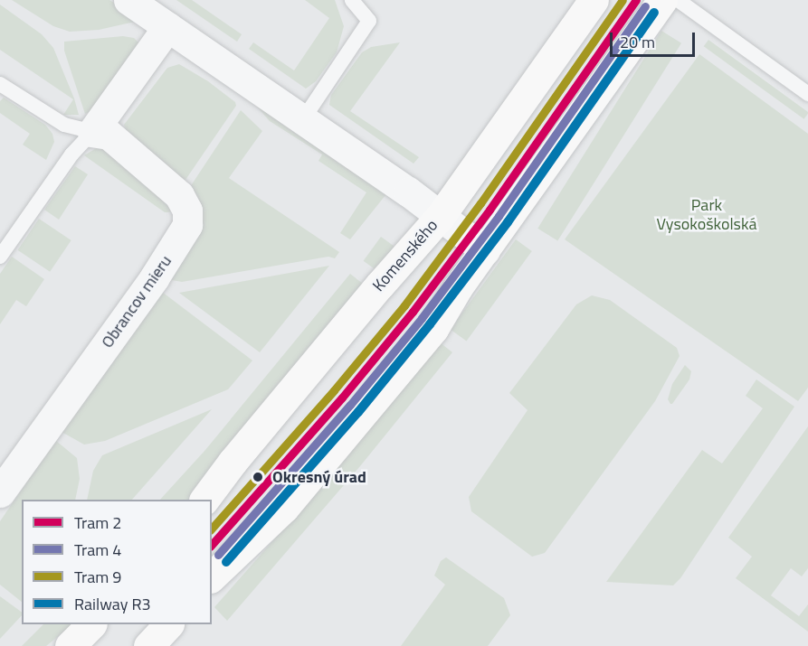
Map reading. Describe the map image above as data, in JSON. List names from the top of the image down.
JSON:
{
  "streets": {
    "street": ["Komenského", "Obrancov mieru"]
  },
  "parks": ["Park Vysokoškolská"],
  "places": ["Okresný úrad"],
  "lines": [
    "tram line 2",
    "tram line 9",
    "tram line 4",
    "rail line R3"
  ],
  "legend": [
    "Tram 2",
    "Tram 4",
    "Tram 9",
    "Railway R3"
  ],
  "scale_bar": "20 m"
}
